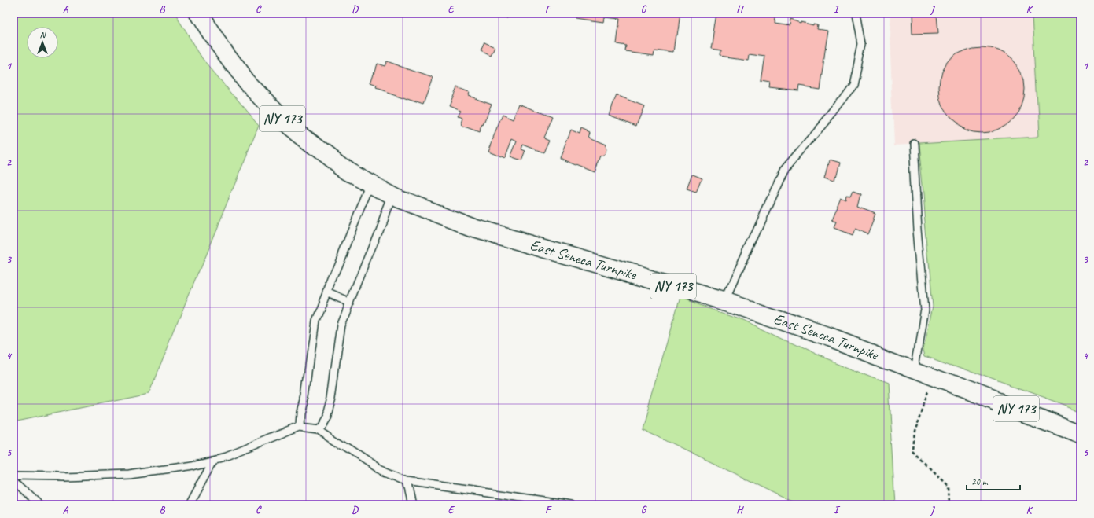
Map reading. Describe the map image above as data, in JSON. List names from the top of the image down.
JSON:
{
  "streets": {
    "main road": ["NY 173", "East Seneca Turnpike"]
  },
  "scale_bar": "20 m",
  "north": "top",
  "grid": {
    "columns": [
      "A",
      "B",
      "C",
      "D",
      "E",
      "F",
      "G",
      "H",
      "I",
      "J",
      "K"
    ],
    "rows": [
      "1",
      "2",
      "3",
      "4",
      "5"
    ]
  }
}
